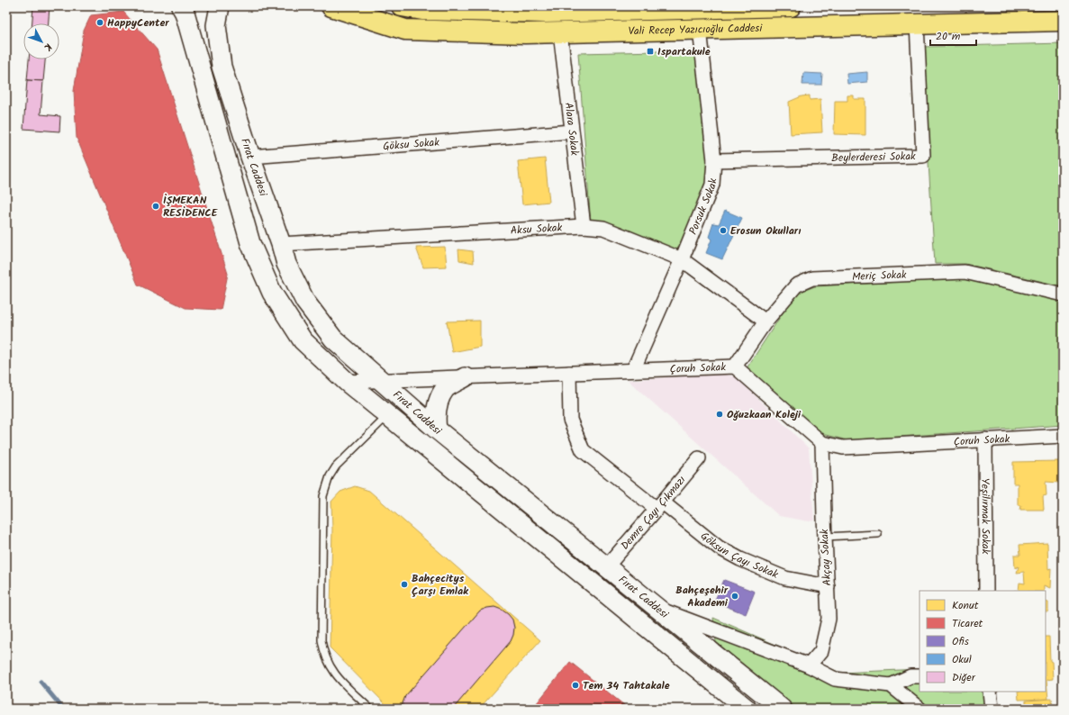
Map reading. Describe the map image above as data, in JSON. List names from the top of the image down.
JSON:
{
  "streets": {
    "main road": ["Vali Recep Yazıcıoğlu Caddesi", "Fırat Caddesi"],
    "street": [
      "Alara Sokak",
      "Göksu Sokak",
      "Beylerderesi Sokak",
      "Porsuk Sokak",
      "Aksu Sokak",
      "Meriç Sokak",
      "Çoruh Sokak",
      "Demre Çayı Çıkmazı",
      "Yeşilırmak Sokak",
      "Göksun Çayı Sokak",
      "Akçay Sokak"
    ]
  },
  "crossings": [
    ["Vali Recep Yazıcıoğlu Caddesi", "Alara Sokak"],
    ["Vali Recep Yazıcıoğlu Caddesi", "Beylerderesi Sokak"],
    ["Vali Recep Yazıcıoğlu Caddesi", "Porsuk Sokak"],
    ["Alara Sokak", "Göksu Sokak"],
    ["Alara Sokak", "Aksu Sokak"],
    ["Göksu Sokak", "Fırat Caddesi"],
    ["Beylerderesi Sokak", "Porsuk Sokak"],
    ["Fırat Caddesi", "Aksu Sokak"],
    ["Fırat Caddesi", "Çoruh Sokak"],
    ["Fırat Caddesi", "Demre Çayı Çıkmazı"],
    ["Porsuk Sokak", "Aksu Sokak"],
    ["Porsuk Sokak", "Çoruh Sokak"],
    ["Aksu Sokak", "Meriç Sokak"],
    ["Meriç Sokak", "Çoruh Sokak"],
    ["Çoruh Sokak", "Yeşilırmak Sokak"],
    ["Çoruh Sokak", "Göksun Çayı Sokak"],
    ["Çoruh Sokak", "Akçay Sokak"],
    ["Demre Çayı Çıkmazı", "Göksun Çayı Sokak"],
    ["Göksun Çayı Sokak", "Akçay Sokak"]
  ],
  "places": {
    "other": [
      "HappyCenter",
      "İŞMEKAN RESİDENCE",
      "Erosun Okulları",
      "Oğuzkaan Koleji",
      "Bahçecitys Çarşı Emlak",
      "Bahçeşehir Akademi",
      "Tem 34 Tahtakale"
    ],
    "transit": ["Ispartakule"]
  },
  "legend": [
    "Konut",
    "Ticaret",
    "Ofis",
    "Okul",
    "Diğer"
  ],
  "scale_bar": "20 m",
  "north": "bottom right"
}
